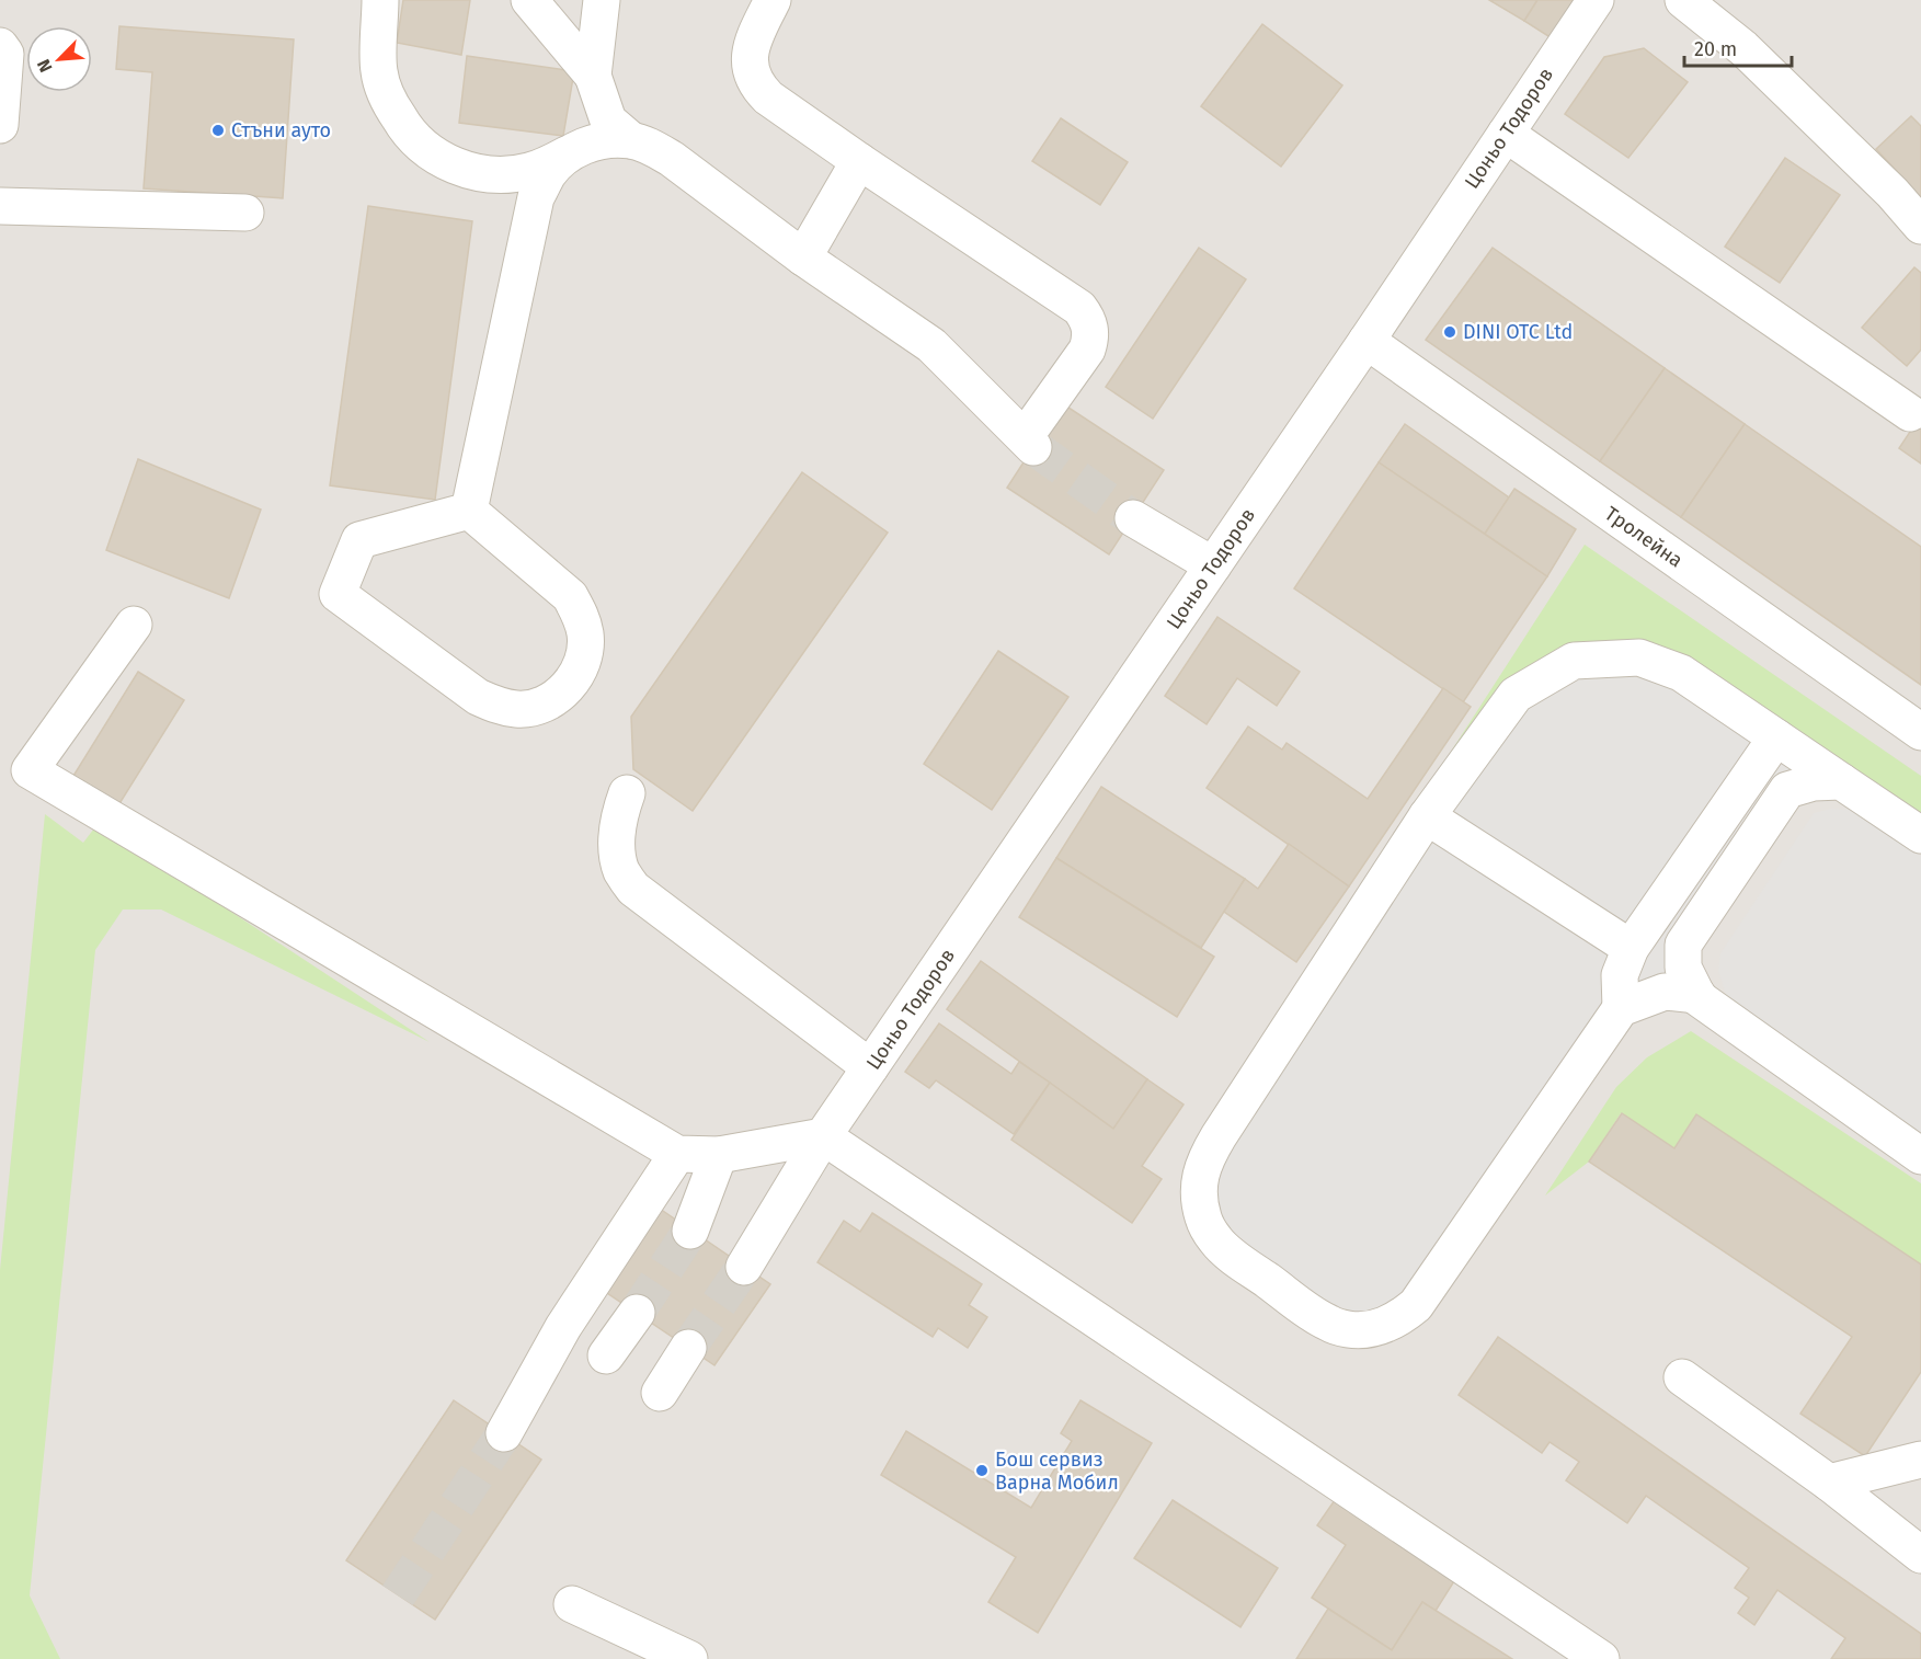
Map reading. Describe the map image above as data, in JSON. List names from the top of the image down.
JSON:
{
  "streets": {
    "street": ["Цоньо Тодоров", "Тролейна"]
  },
  "crossings": [
    ["Цоньо Тодоров", "Тролейна"]
  ],
  "places": ["Стъни ауто", "DINI OTC Ltd", "Бош сервиз Варна Мобил"],
  "scale_bar": "20 m",
  "north": "bottom left"
}
